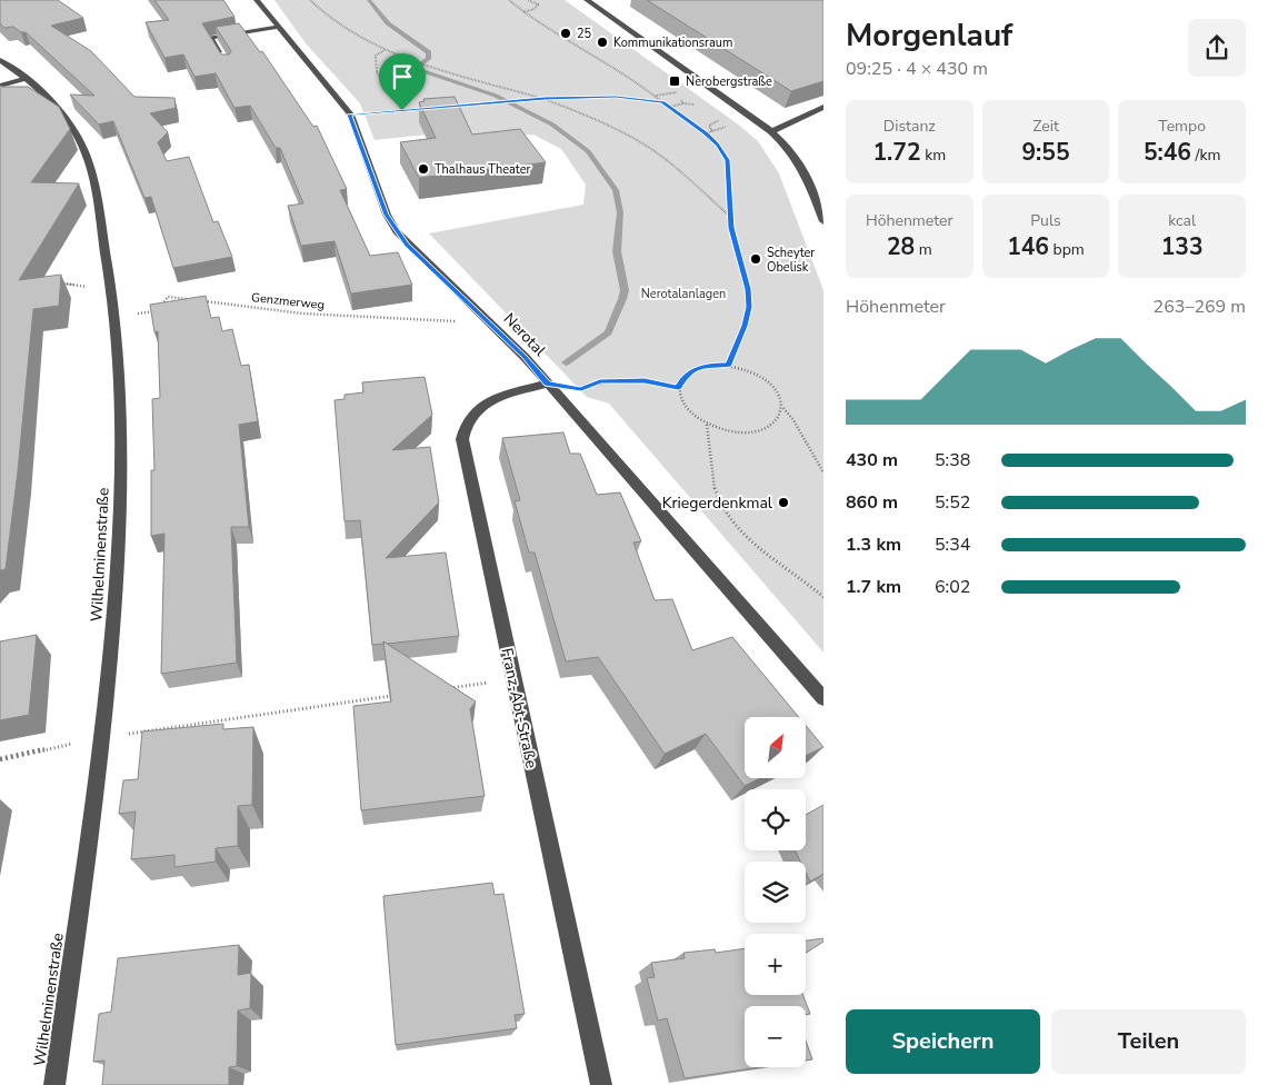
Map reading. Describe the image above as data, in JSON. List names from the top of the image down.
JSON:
{
  "streets": {
    "street": ["Nerotal", "Wilhelminenstraße", "Franz-Abt-Straße"],
    "path": ["Genzmerweg"]
  },
  "crossings": [
    ["Nerotal", "Franz-Abt-Straße"]
  ],
  "parks": ["Nerotalanlagen"],
  "places": {
    "other": [
      "25",
      "Kommunikationsraum",
      "Thalhaus Theater",
      "Scheyter Obelisk",
      "Kriegerdenkmal"
    ],
    "transit": ["Nerobergstraße"]
  },
  "north": "top right",
  "page": {
    "heading": ["Morgenlauf", "09:25 · 4 × 430 m"],
    "stats": [
      ["Distanz", "1.72 km"],
      ["Zeit", "9:55"],
      ["Tempo", "5:46 /km"],
      ["Höhenmeter", "28 m"],
      ["Puls", "146 bpm"],
      ["kcal", "133"]
    ],
    "chart": ["Höhenmeter", "263–269 m"],
    "list": [
      {
        "name": "430 m",
        "note": "5:38"
      },
      {
        "name": "860 m",
        "note": "5:52"
      },
      {
        "name": "1.3 km",
        "note": "5:34"
      },
      {
        "name": "1.7 km",
        "note": "6:02"
      }
    ],
    "map_buttons": ["+", "−"],
    "buttons": ["Speichern", "Teilen"]
  }
}
